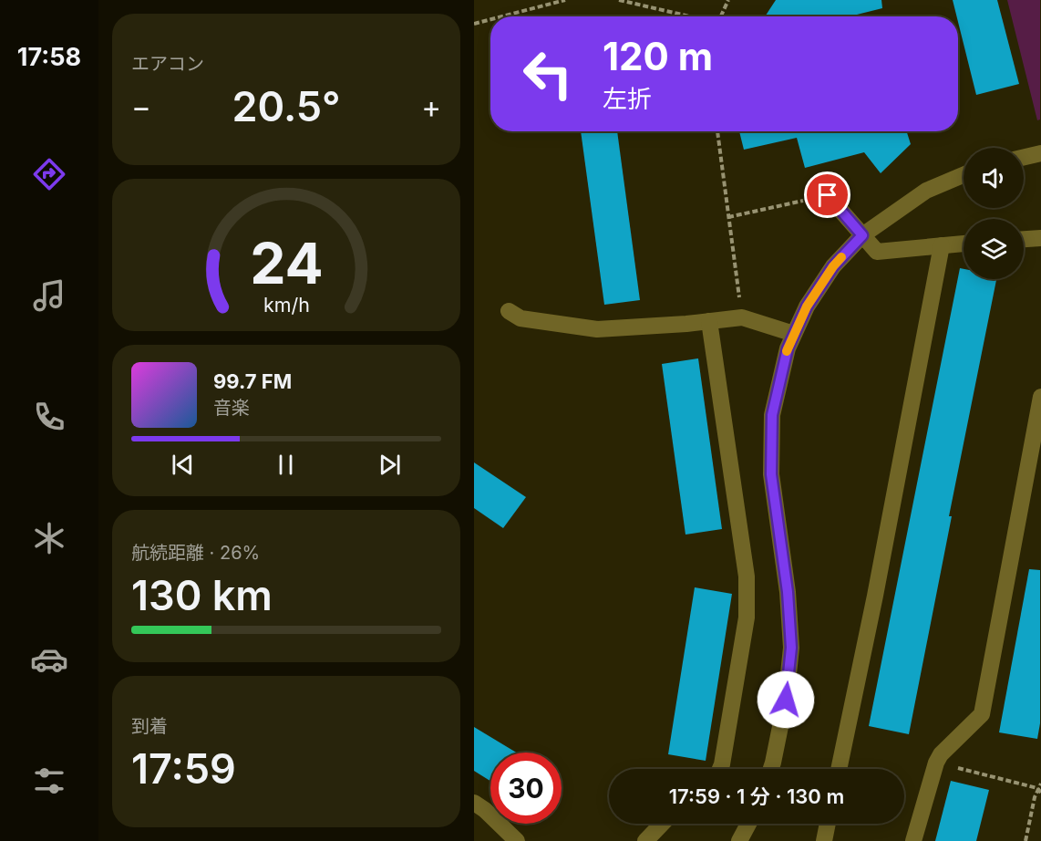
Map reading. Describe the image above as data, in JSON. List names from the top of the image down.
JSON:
{
  "page": {
    "tabs": "17:58",
    "tile": [
      "エアコン",
      ["航続距離 · 26%", "130 km"],
      ["到着", "17:59"]
    ],
    "turn": ["120 m", "左折"],
    "heat": ["−", "20.5°", "+"],
    "song": ["99.7 FM", "音楽"],
    "limit": "30",
    "trip": "17:59 · 1 分 · 130 m",
    "gauge": ["24", "km/h"]
  }
}
